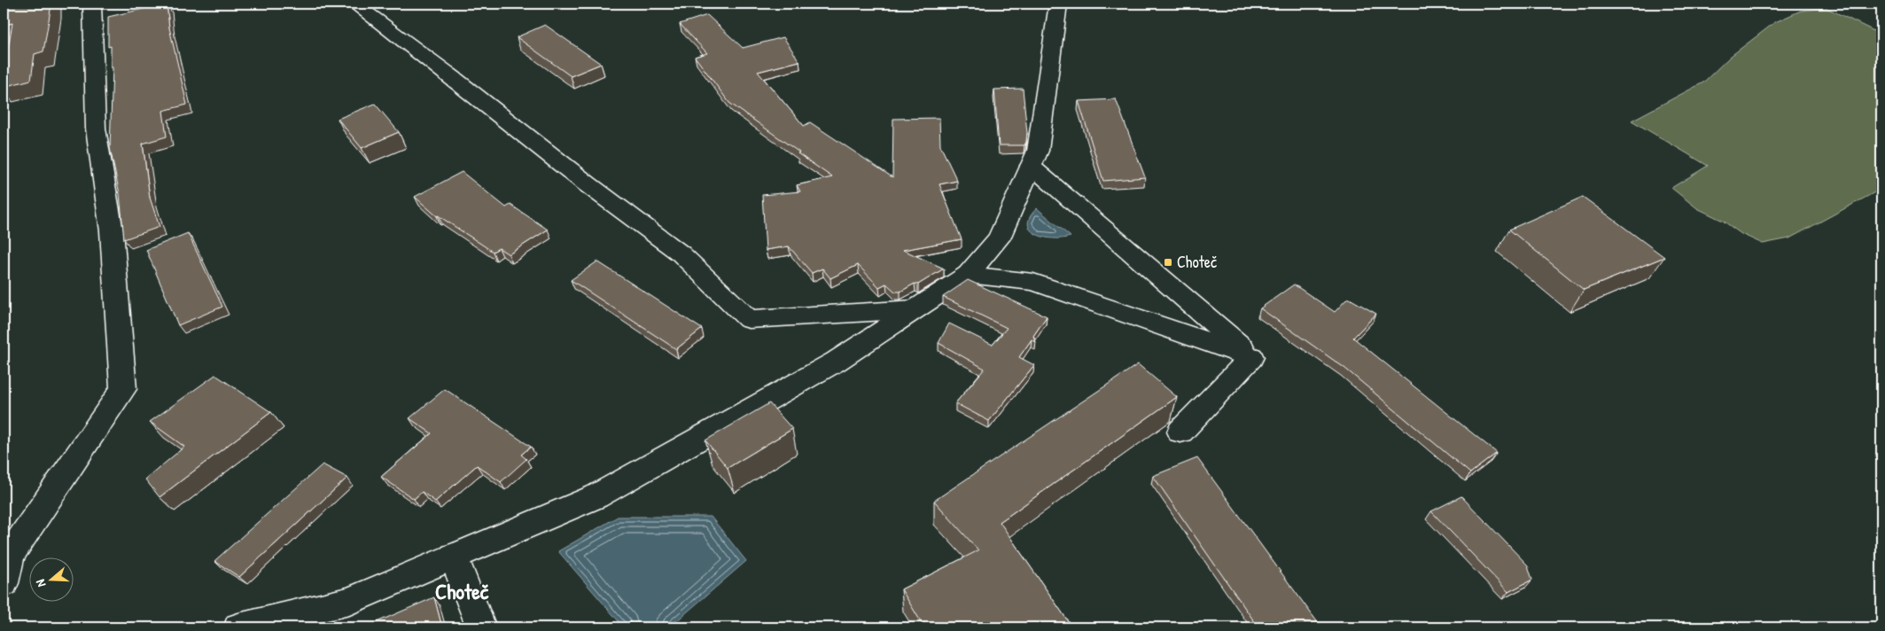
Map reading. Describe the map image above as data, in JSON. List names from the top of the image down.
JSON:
{
  "districts": ["Choteč"],
  "places": {
    "transit": ["Choteč"]
  },
  "north": "left"
}
